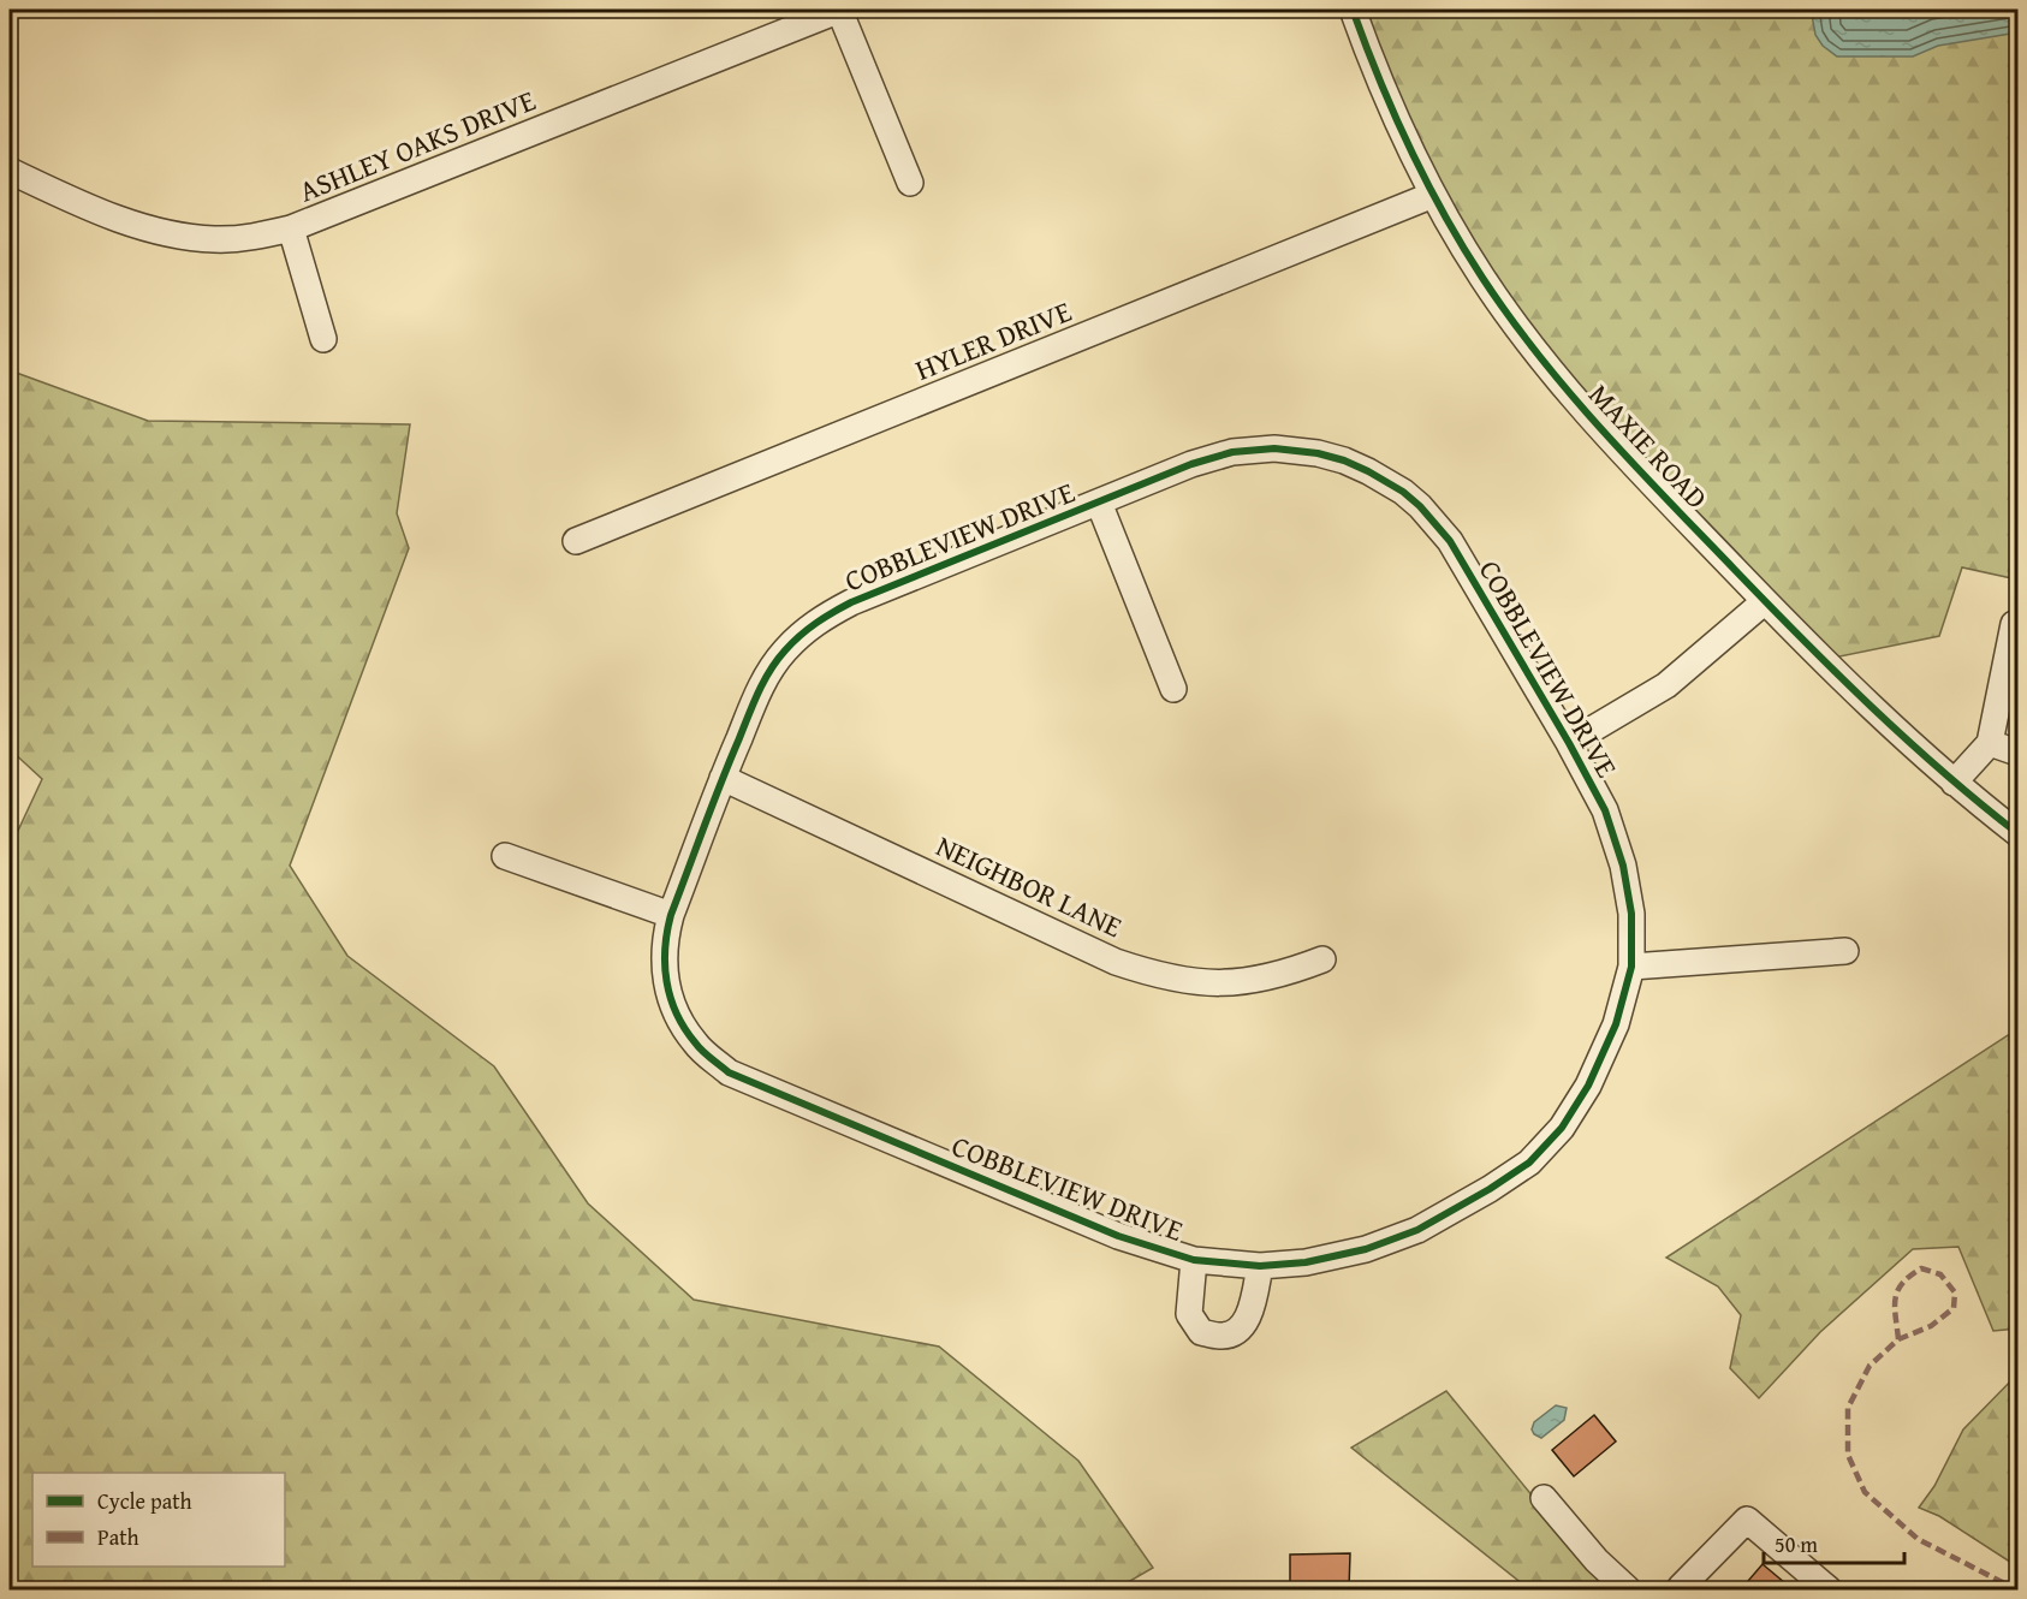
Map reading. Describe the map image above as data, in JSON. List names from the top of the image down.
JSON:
{
  "streets": {
    "street": [
      "ASHLEY OAKS DRIVE",
      "HYLER DRIVE",
      "MAXIE ROAD",
      "COBBLEVIEW DRIVE",
      "NEIGHBOR LANE"
    ]
  },
  "crossings": [
    ["HYLER DRIVE", "MAXIE ROAD"],
    ["COBBLEVIEW DRIVE", "NEIGHBOR LANE"]
  ],
  "legend": ["Cycle path", "Path"],
  "scale_bar": "50 m"
}
